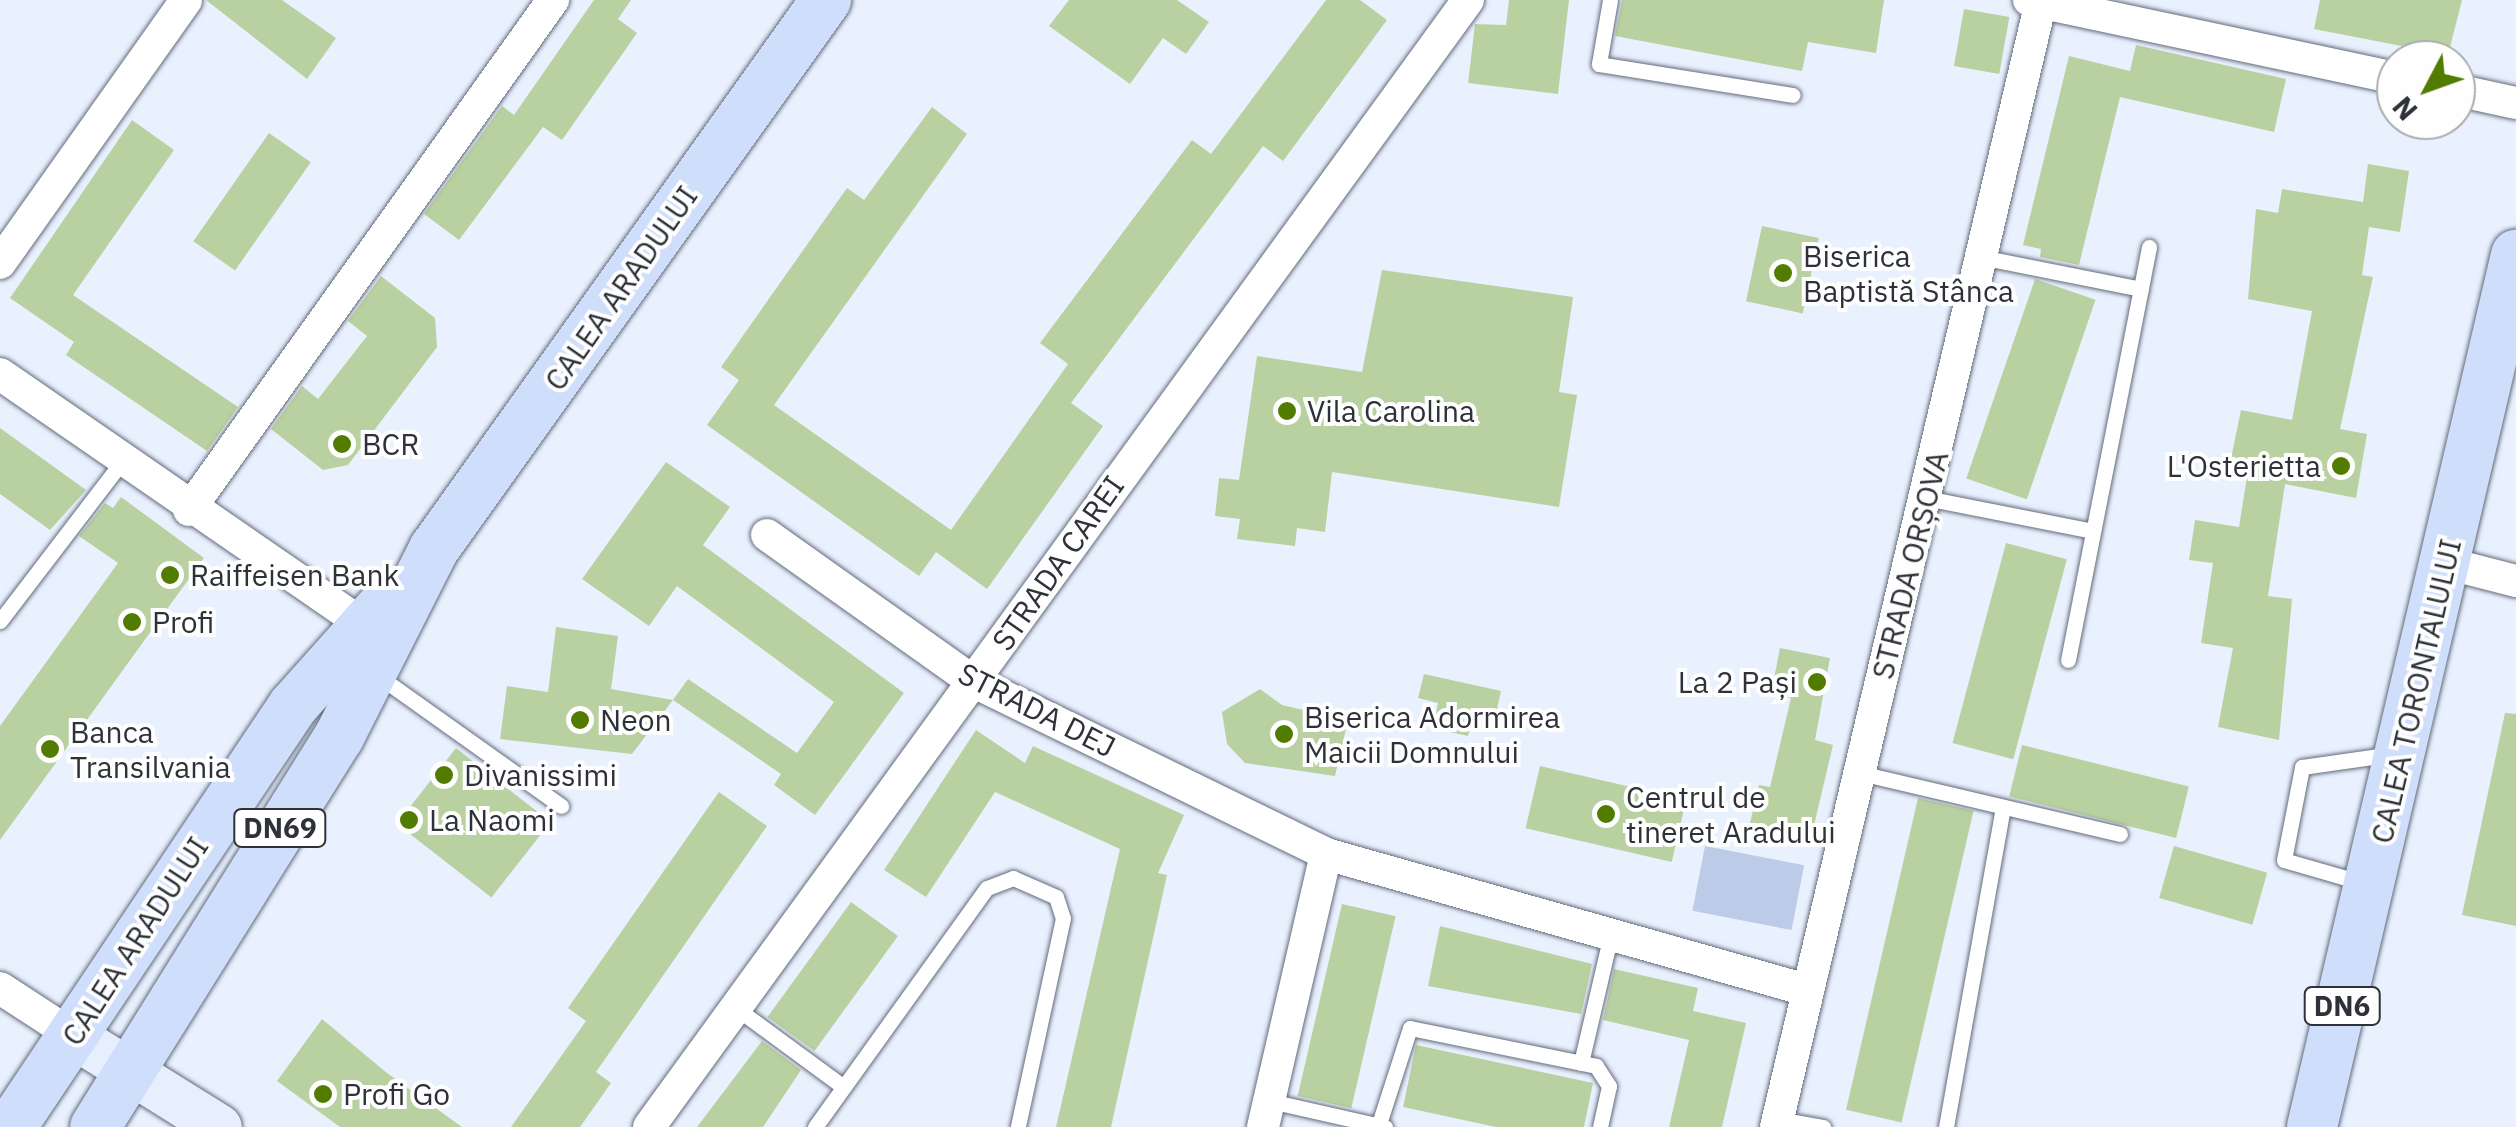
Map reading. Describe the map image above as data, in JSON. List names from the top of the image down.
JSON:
{
  "streets": {
    "main road": [
      "CALEA ARADULUI",
      "CALEA TORONTALULUI",
      "DN69",
      "DN6"
    ],
    "street": ["STRADA CAREI", "STRADA ORȘOVA", "STRADA DEJ"]
  },
  "crossings": [
    ["STRADA CAREI", "STRADA DEJ"],
    ["STRADA ORȘOVA", "STRADA DEJ"]
  ],
  "places": [
    "Biserica Baptistă Stânca",
    "Vila Carolina",
    "BCR",
    "L'Osterietta",
    "Raiffeisen Bank",
    "Profi",
    "La 2 Pași",
    "Neon",
    "Biserica Adormirea Maicii Domnului",
    "Banca Transilvania",
    "Divanissimi",
    "Centrul de tineret Aradului",
    "La Naomi",
    "Profi Go"
  ],
  "north": "bottom left"
}
